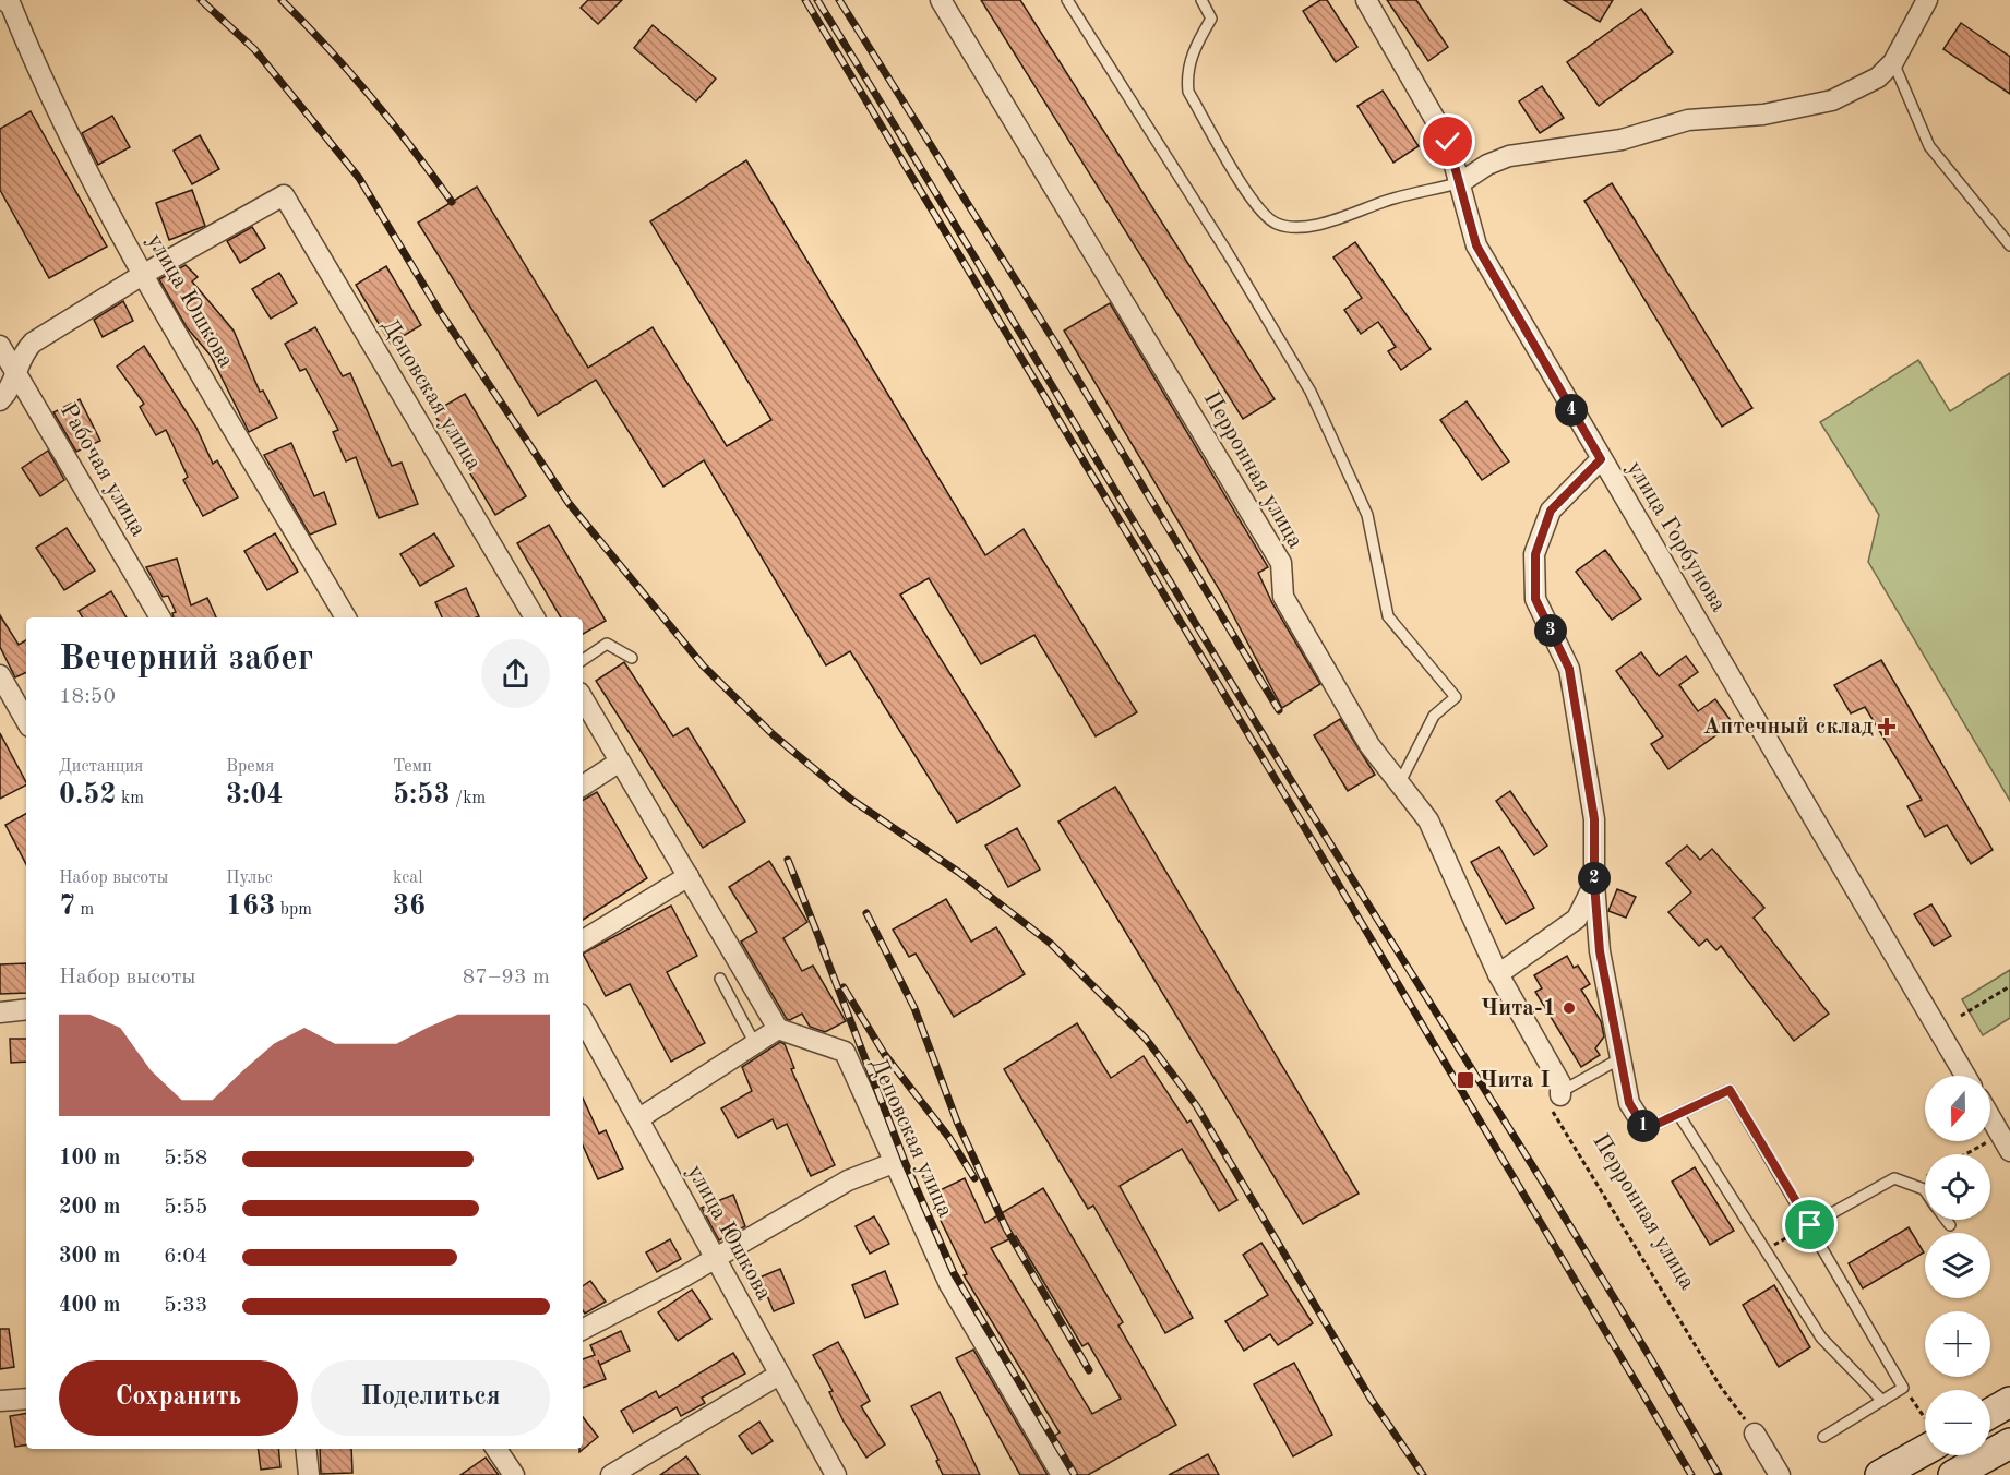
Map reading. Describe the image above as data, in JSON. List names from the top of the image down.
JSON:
{
  "streets": {
    "street": [
      "улица Юшкова",
      "Деповская улица",
      "Рабочая улица",
      "Перронная улица",
      "улица Горбунова"
    ]
  },
  "crossings": [
    ["улица Юшкова", "Деповская улица"]
  ],
  "places": {
    "health": ["Аптечный склад"],
    "other": ["Чита-1"],
    "transit": ["Чита I"]
  },
  "north": "bottom",
  "page": {
    "pins": [
      "4",
      "3",
      "2",
      "1"
    ],
    "heading": ["Вечерний забег", "18:50"],
    "stats": [
      ["Дистанция", "0.52 km"],
      ["Время", "3:04"],
      ["Темп", "5:53 /km"],
      ["Набор высоты", "7 m"],
      ["Пульс", "163 bpm"],
      ["kcal", "36"]
    ],
    "chart": ["Набор высоты", "87–93 m"],
    "map_buttons": ["+", "−"],
    "list": [
      {
        "name": "100 m",
        "note": "5:58"
      },
      {
        "name": "200 m",
        "note": "5:55"
      },
      {
        "name": "300 m",
        "note": "6:04"
      },
      {
        "name": "400 m",
        "note": "5:33"
      }
    ],
    "buttons": ["Сохранить", "Поделиться"]
  }
}
